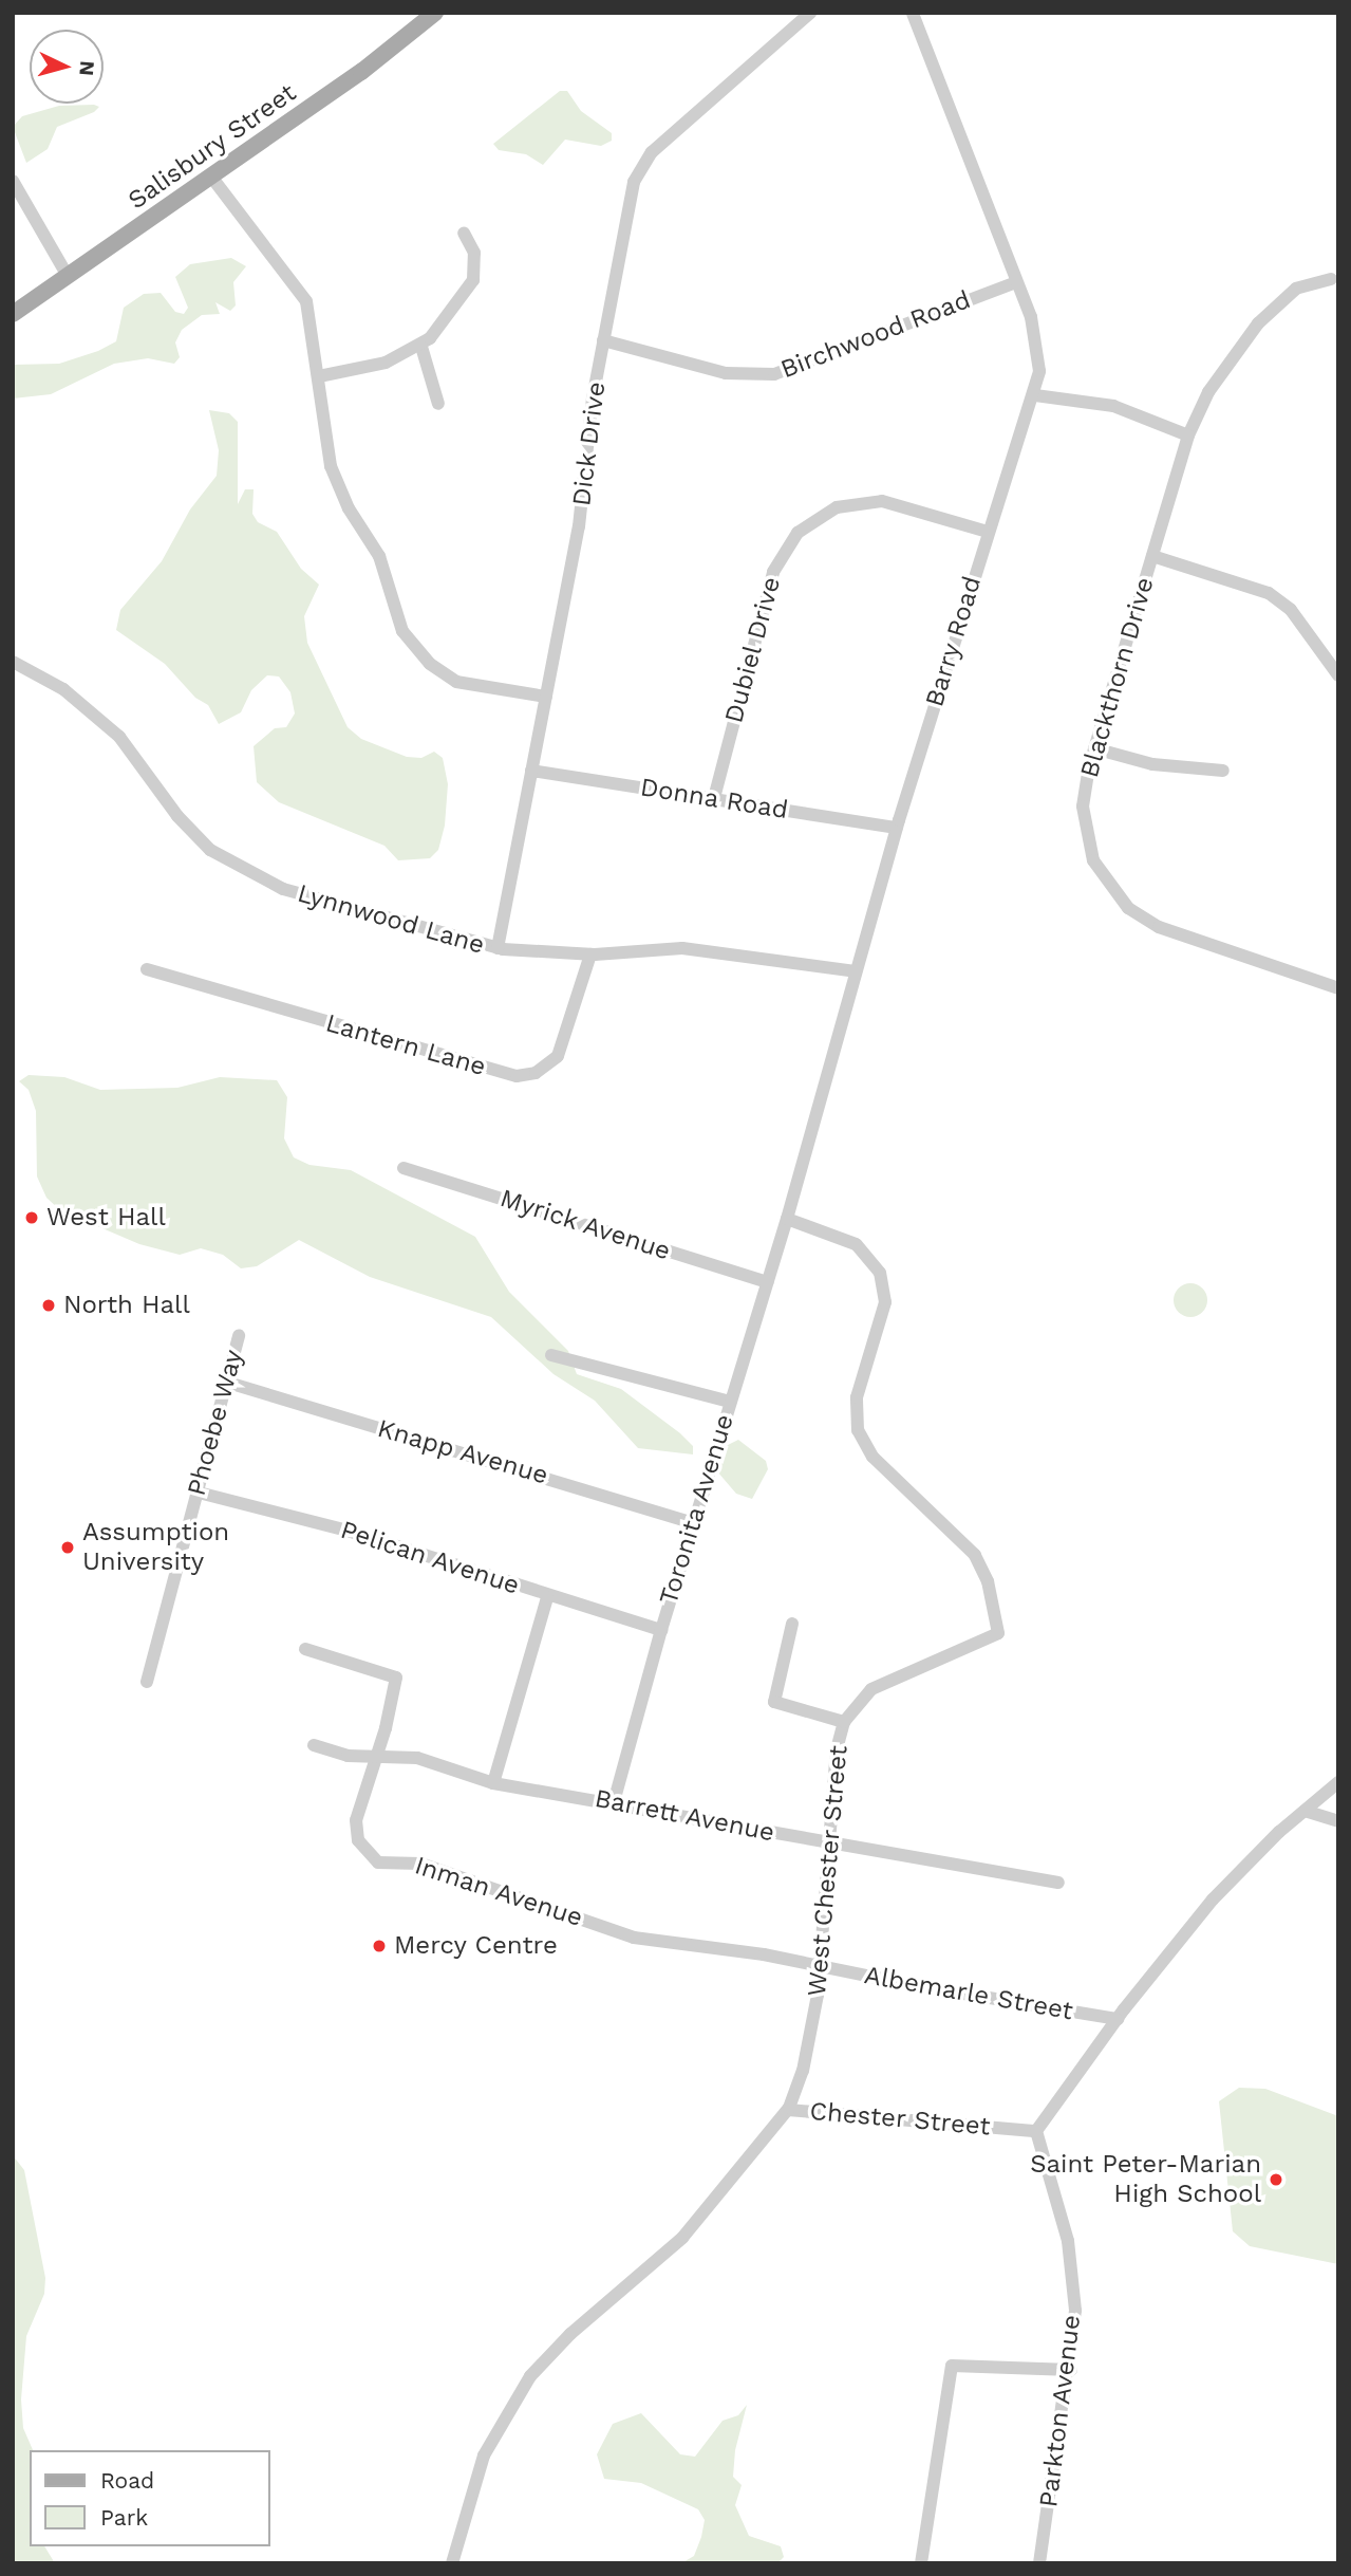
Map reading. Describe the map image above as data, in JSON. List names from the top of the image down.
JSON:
{
  "streets": {
    "main road": ["Salisbury Street"],
    "street": [
      "Birchwood Road",
      "Dick Drive",
      "Barry Road",
      "Dubiel Drive",
      "Blackthorn Drive",
      "Donna Road",
      "Lynnwood Lane",
      "Lantern Lane",
      "Myrick Avenue",
      "Phoebe Way",
      "Knapp Avenue",
      "Toronita Avenue",
      "Pelican Avenue",
      "Barrett Avenue",
      "West Chester Street",
      "Inman Avenue",
      "Albemarle Street",
      "Chester Street",
      "Parkton Avenue"
    ]
  },
  "crossings": [
    ["Birchwood Road", "Dick Drive"],
    ["Birchwood Road", "Barry Road"],
    ["Dick Drive", "Donna Road"],
    ["Dick Drive", "Lynnwood Lane"],
    ["Barry Road", "Dubiel Drive"],
    ["Barry Road", "Donna Road"],
    ["Barry Road", "Lynnwood Lane"],
    ["Barry Road", "Toronita Avenue"],
    ["Barry Road", "West Chester Street"],
    ["Dubiel Drive", "Donna Road"],
    ["Lynnwood Lane", "Lantern Lane"],
    ["Myrick Avenue", "Toronita Avenue"],
    ["Phoebe Way", "Knapp Avenue"],
    ["Phoebe Way", "Pelican Avenue"],
    ["Knapp Avenue", "Toronita Avenue"],
    ["Toronita Avenue", "Pelican Avenue"],
    ["Toronita Avenue", "Barrett Avenue"],
    ["Toronita Avenue", "West Chester Street"],
    ["Barrett Avenue", "West Chester Street"],
    ["Barrett Avenue", "Inman Avenue"],
    ["West Chester Street", "Inman Avenue"],
    ["West Chester Street", "Albemarle Street"],
    ["West Chester Street", "Chester Street"],
    ["Inman Avenue", "Albemarle Street"],
    ["Chester Street", "Parkton Avenue"]
  ],
  "places": [
    "West Hall",
    "North Hall",
    "Assumption University",
    "Mercy Centre",
    "Saint Peter-Marian High School"
  ],
  "legend": ["Road", "Park"],
  "north": "right"
}
